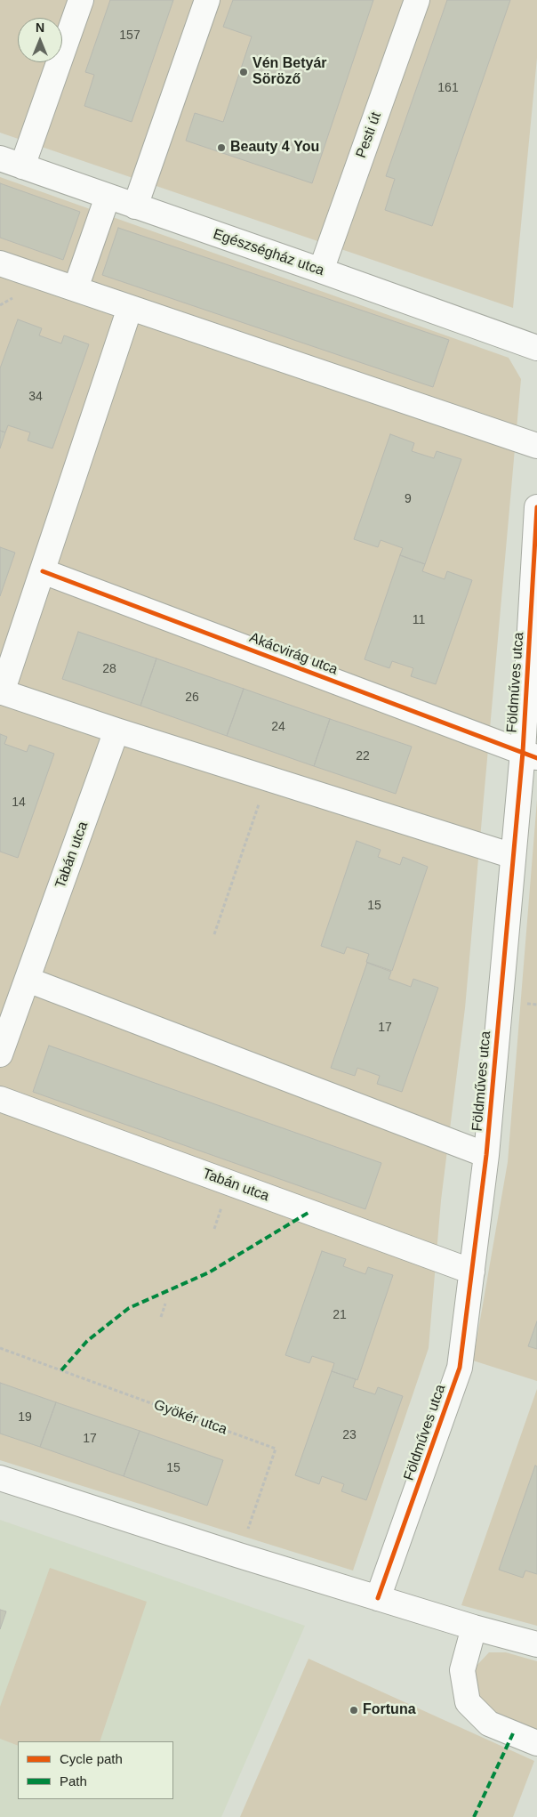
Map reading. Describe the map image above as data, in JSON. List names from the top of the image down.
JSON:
{
  "streets": {
    "street": [
      "Pesti út",
      "Egészségház utca",
      "Akácvirág utca",
      "Földműves utca",
      "Tabán utca"
    ],
    "path": ["Gyökér utca"]
  },
  "crossings": [
    ["Pesti út", "Egészségház utca"],
    ["Akácvirág utca", "Földműves utca"],
    ["Földműves utca", "Tabán utca"]
  ],
  "places": ["Vén Betyár Söröző", "Beauty 4 You", "Fortuna"],
  "house_numbers": [
    "157",
    "161",
    "34",
    "9",
    "11",
    "28",
    "26",
    "24",
    "22",
    "14",
    "15",
    "17",
    "21",
    "19",
    "23",
    "17",
    "15"
  ],
  "legend": ["Cycle path", "Path"],
  "north": "top"
}
